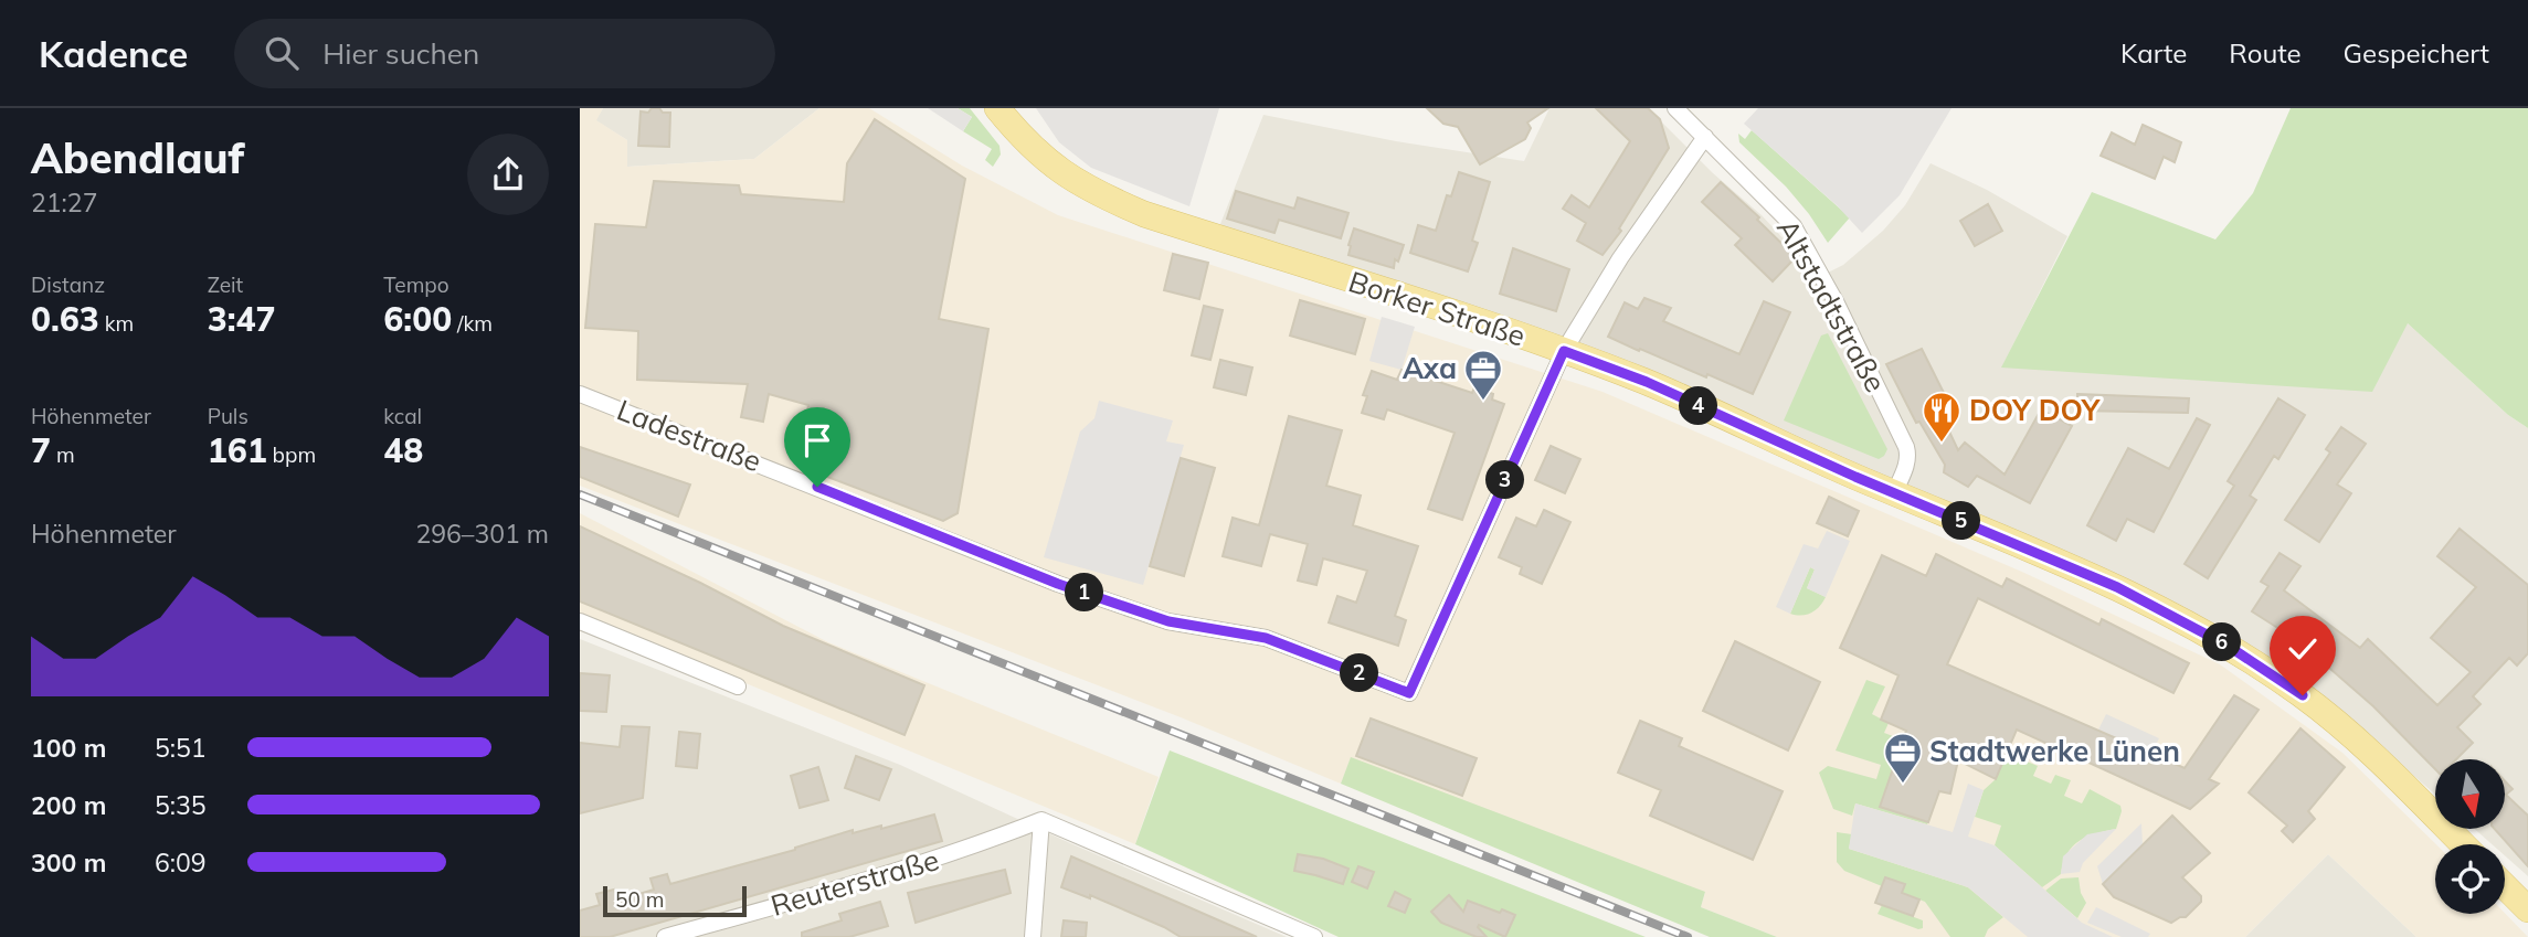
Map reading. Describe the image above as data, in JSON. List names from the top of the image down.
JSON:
{
  "streets": {
    "main road": ["Borker Straße"],
    "street": ["Altstadtstraße", "Ladestraße", "Reuterstraße"]
  },
  "crossings": [
    ["Altstadtstraße", "Borker Straße"],
    ["Borker Straße", "Ladestraße"]
  ],
  "places": {
    "office": ["Axa", "Stadtwerke Lünen"],
    "restaurant": ["DOY DOY"]
  },
  "scale_bar": "50 m",
  "north": "bottom",
  "page": {
    "header": "Kadence",
    "search": "Hier suchen",
    "nav": ["Karte", "Route", "Gespeichert"],
    "heading": ["Abendlauf", "21:27"],
    "stats": [
      ["Distanz", "0.63 km"],
      ["Zeit", "3:47"],
      ["Tempo", "6:00 /km"],
      ["Höhenmeter", "7 m"],
      ["Puls", "161 bpm"],
      ["kcal", "48"]
    ],
    "pins": [
      "4",
      "3",
      "5",
      "1",
      "6",
      "2"
    ],
    "chart": ["Höhenmeter", "296–301 m"],
    "list": [
      {
        "name": "100 m",
        "note": "5:51"
      },
      {
        "name": "200 m",
        "note": "5:35"
      },
      {
        "name": "300 m",
        "note": "6:09"
      }
    ],
    "scale": "50 m"
  }
}
